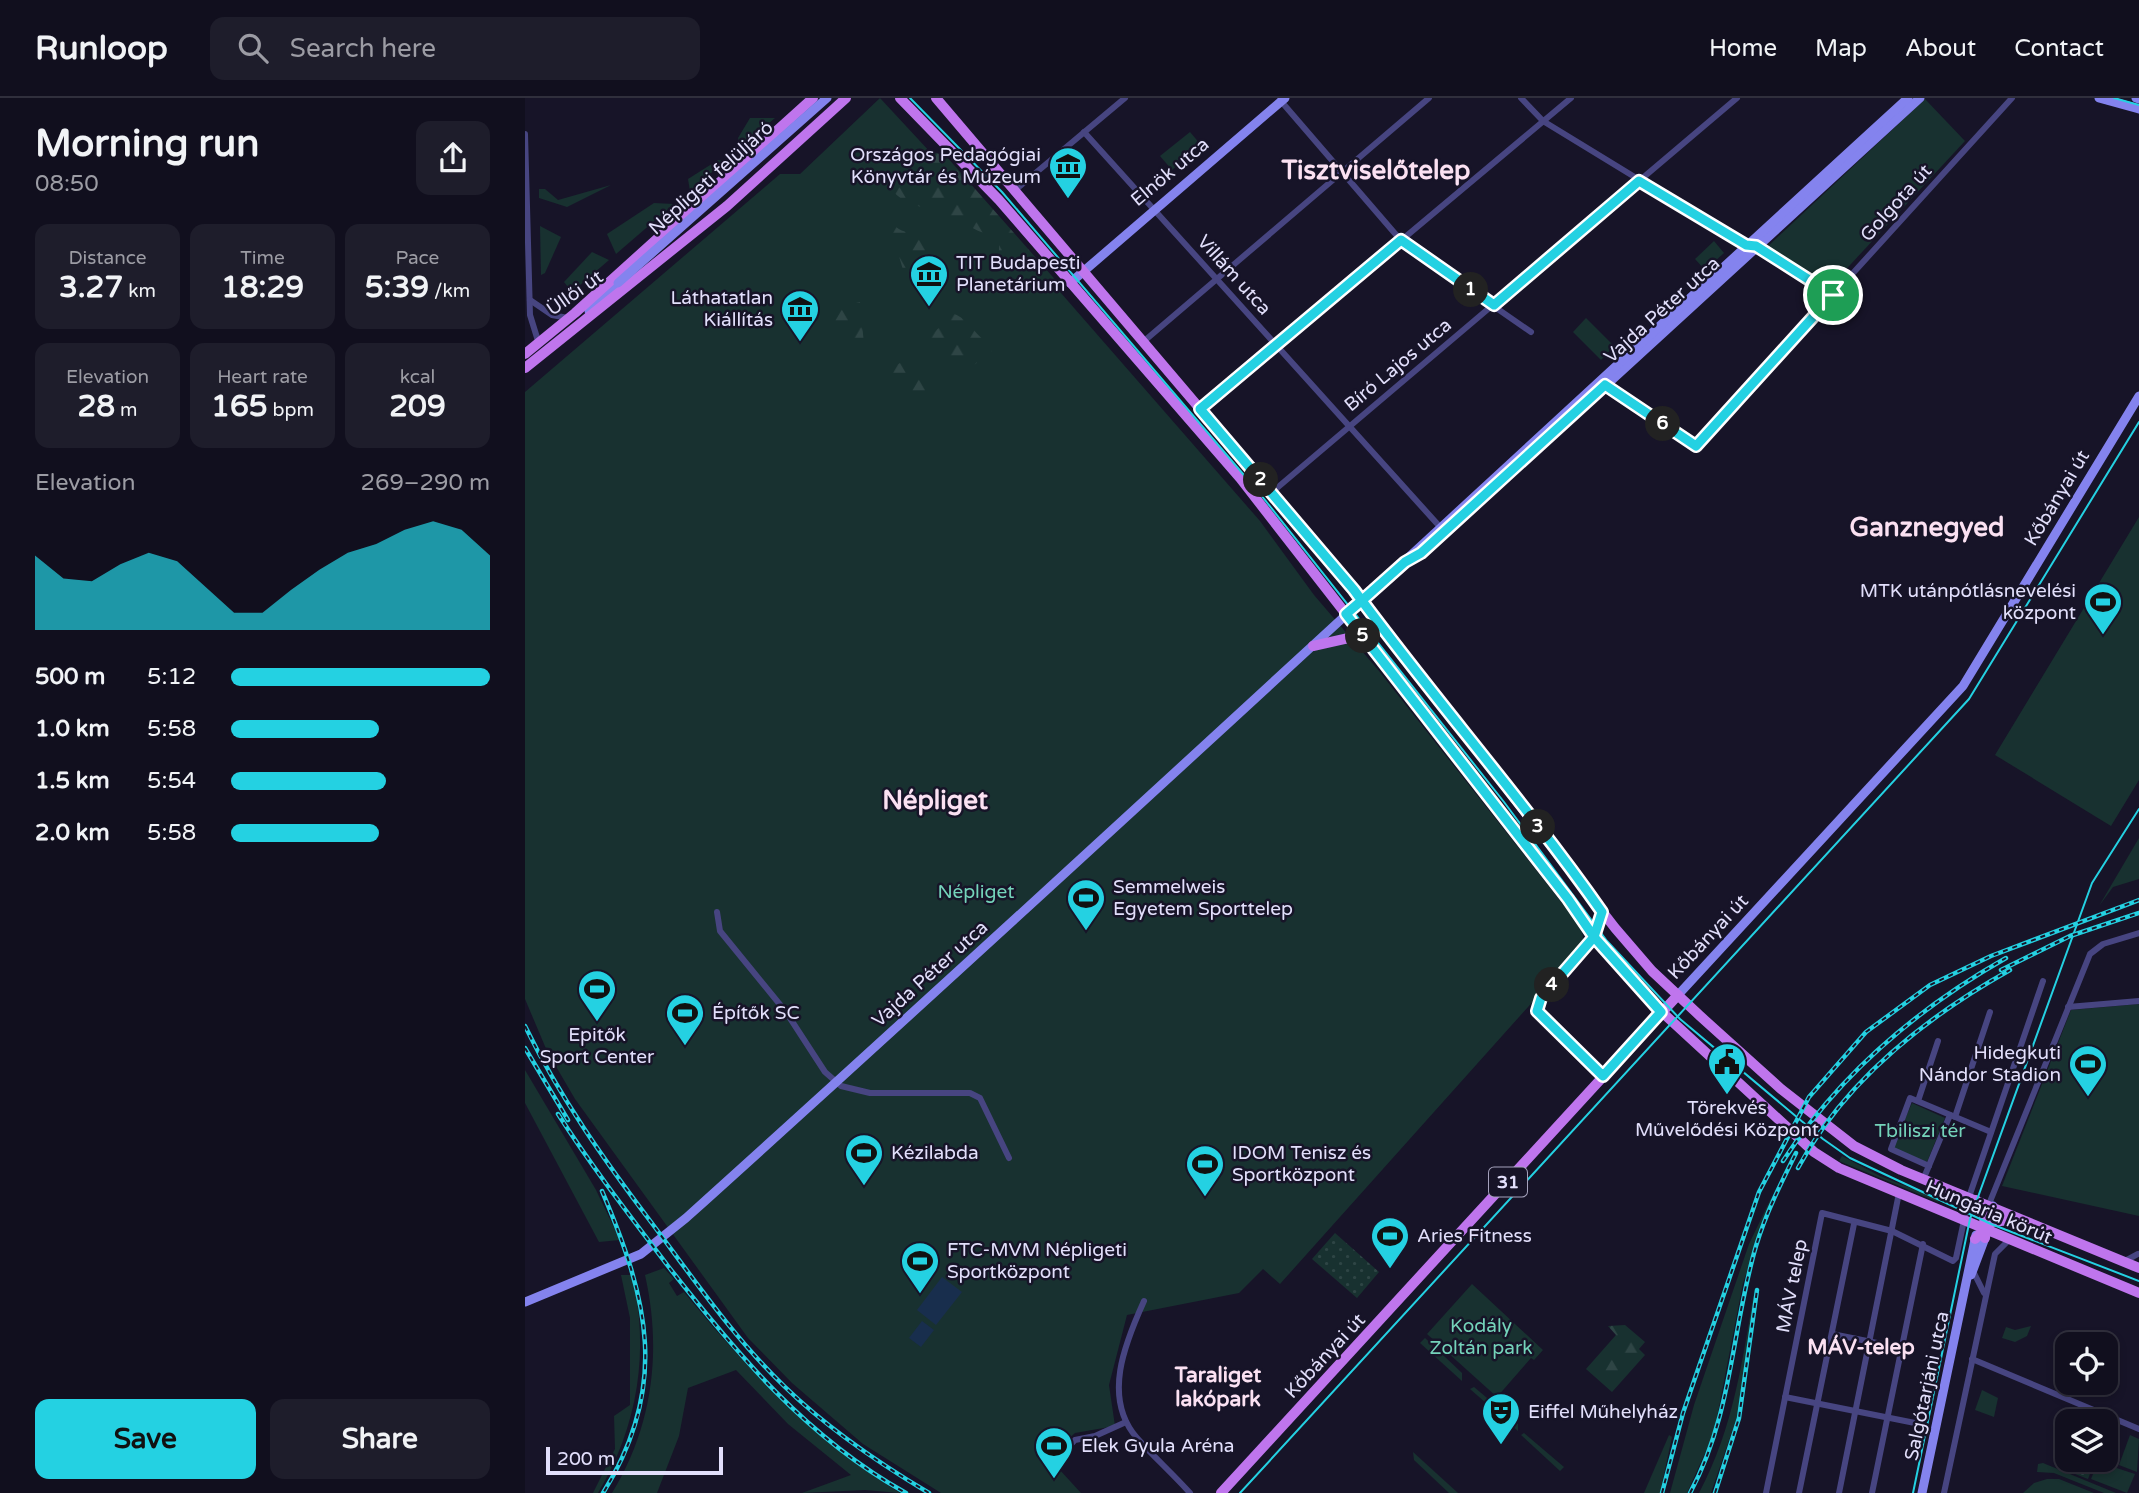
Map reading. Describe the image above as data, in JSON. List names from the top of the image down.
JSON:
{
  "streets": {
    "main road": [
      "Üllői út",
      "Kőbányai út",
      "31",
      "Hungária körút"
    ],
    "street": [
      "Elnök utca",
      "Népligeti felüljáró",
      "Golgota út",
      "Villám utca",
      "Vajda Péter utca",
      "Bíró Lajos utca",
      "MÁV telep",
      "Salgótarjáni utca"
    ]
  },
  "crossings": [
    ["Elnök utca", "Villám utca"],
    ["Elnök utca", "Hungária körút"],
    ["Népligeti felüljáró", "Üllői út"],
    ["Golgota út", "Vajda Péter utca"],
    ["Villám utca", "Vajda Péter utca"],
    ["Villám utca", "Bíró Lajos utca"],
    ["Vajda Péter utca", "Hungária körút"],
    ["Bíró Lajos utca", "Hungária körút"],
    ["Kőbányai út", "Hungária körút"],
    ["Hungária körút", "MÁV telep"],
    ["Hungária körút", "Salgótarjáni utca"],
    ["MÁV telep", "Salgótarjáni utca"]
  ],
  "districts": [
    "Tisztviselőtelep",
    "Ganznegyed",
    "Népliget",
    "MÁV-telep",
    "Taraliget lakópark"
  ],
  "parks": ["Népliget", "Tbiliszi tér", "Kodály Zoltán park"],
  "places": {
    "museum": ["Országos Pedagógiai Könyvtár és Múzeum", "TIT Budapesti Planetárium", "Láthatatlan Kiállítás"],
    "sports": [
      "MTK utánpótlásnevelési központ",
      "Semmelweis Egyetem Sporttelep",
      "Epitők Sport Center",
      "Építők SC",
      "Hidegkuti Nándor Stadion",
      "Kézilabda",
      "IDOM Tenisz és Sportközpont",
      "Aries Fitness",
      "FTC-MVM Népligeti Sportközpont",
      "Elek Gyula Aréna"
    ],
    "public building": ["Törekvés Művelődési Központ"],
    "theatre": ["Eiffel Műhelyház"]
  },
  "scale_bar": "200 m",
  "page": {
    "header": "Runloop",
    "search": "Search here",
    "nav": [
      "Home",
      "Map",
      "About",
      "Contact"
    ],
    "heading": ["Morning run", "08:50"],
    "stats": [
      ["Distance", "3.27 km"],
      ["Time", "18:29"],
      ["Pace", "5:39 /km"],
      ["Elevation", "28 m"],
      ["Heart rate", "165 bpm"],
      ["kcal", "209"]
    ],
    "pins": [
      "1",
      "6",
      "2",
      "5",
      "3",
      "4"
    ],
    "chart": ["Elevation", "269–290 m"],
    "list": [
      {
        "name": "500 m",
        "note": "5:12"
      },
      {
        "name": "1.0 km",
        "note": "5:58"
      },
      {
        "name": "1.5 km",
        "note": "5:54"
      },
      {
        "name": "2.0 km",
        "note": "5:58"
      }
    ],
    "buttons": ["Save", "Share"],
    "scale": "200 m"
  }
}
